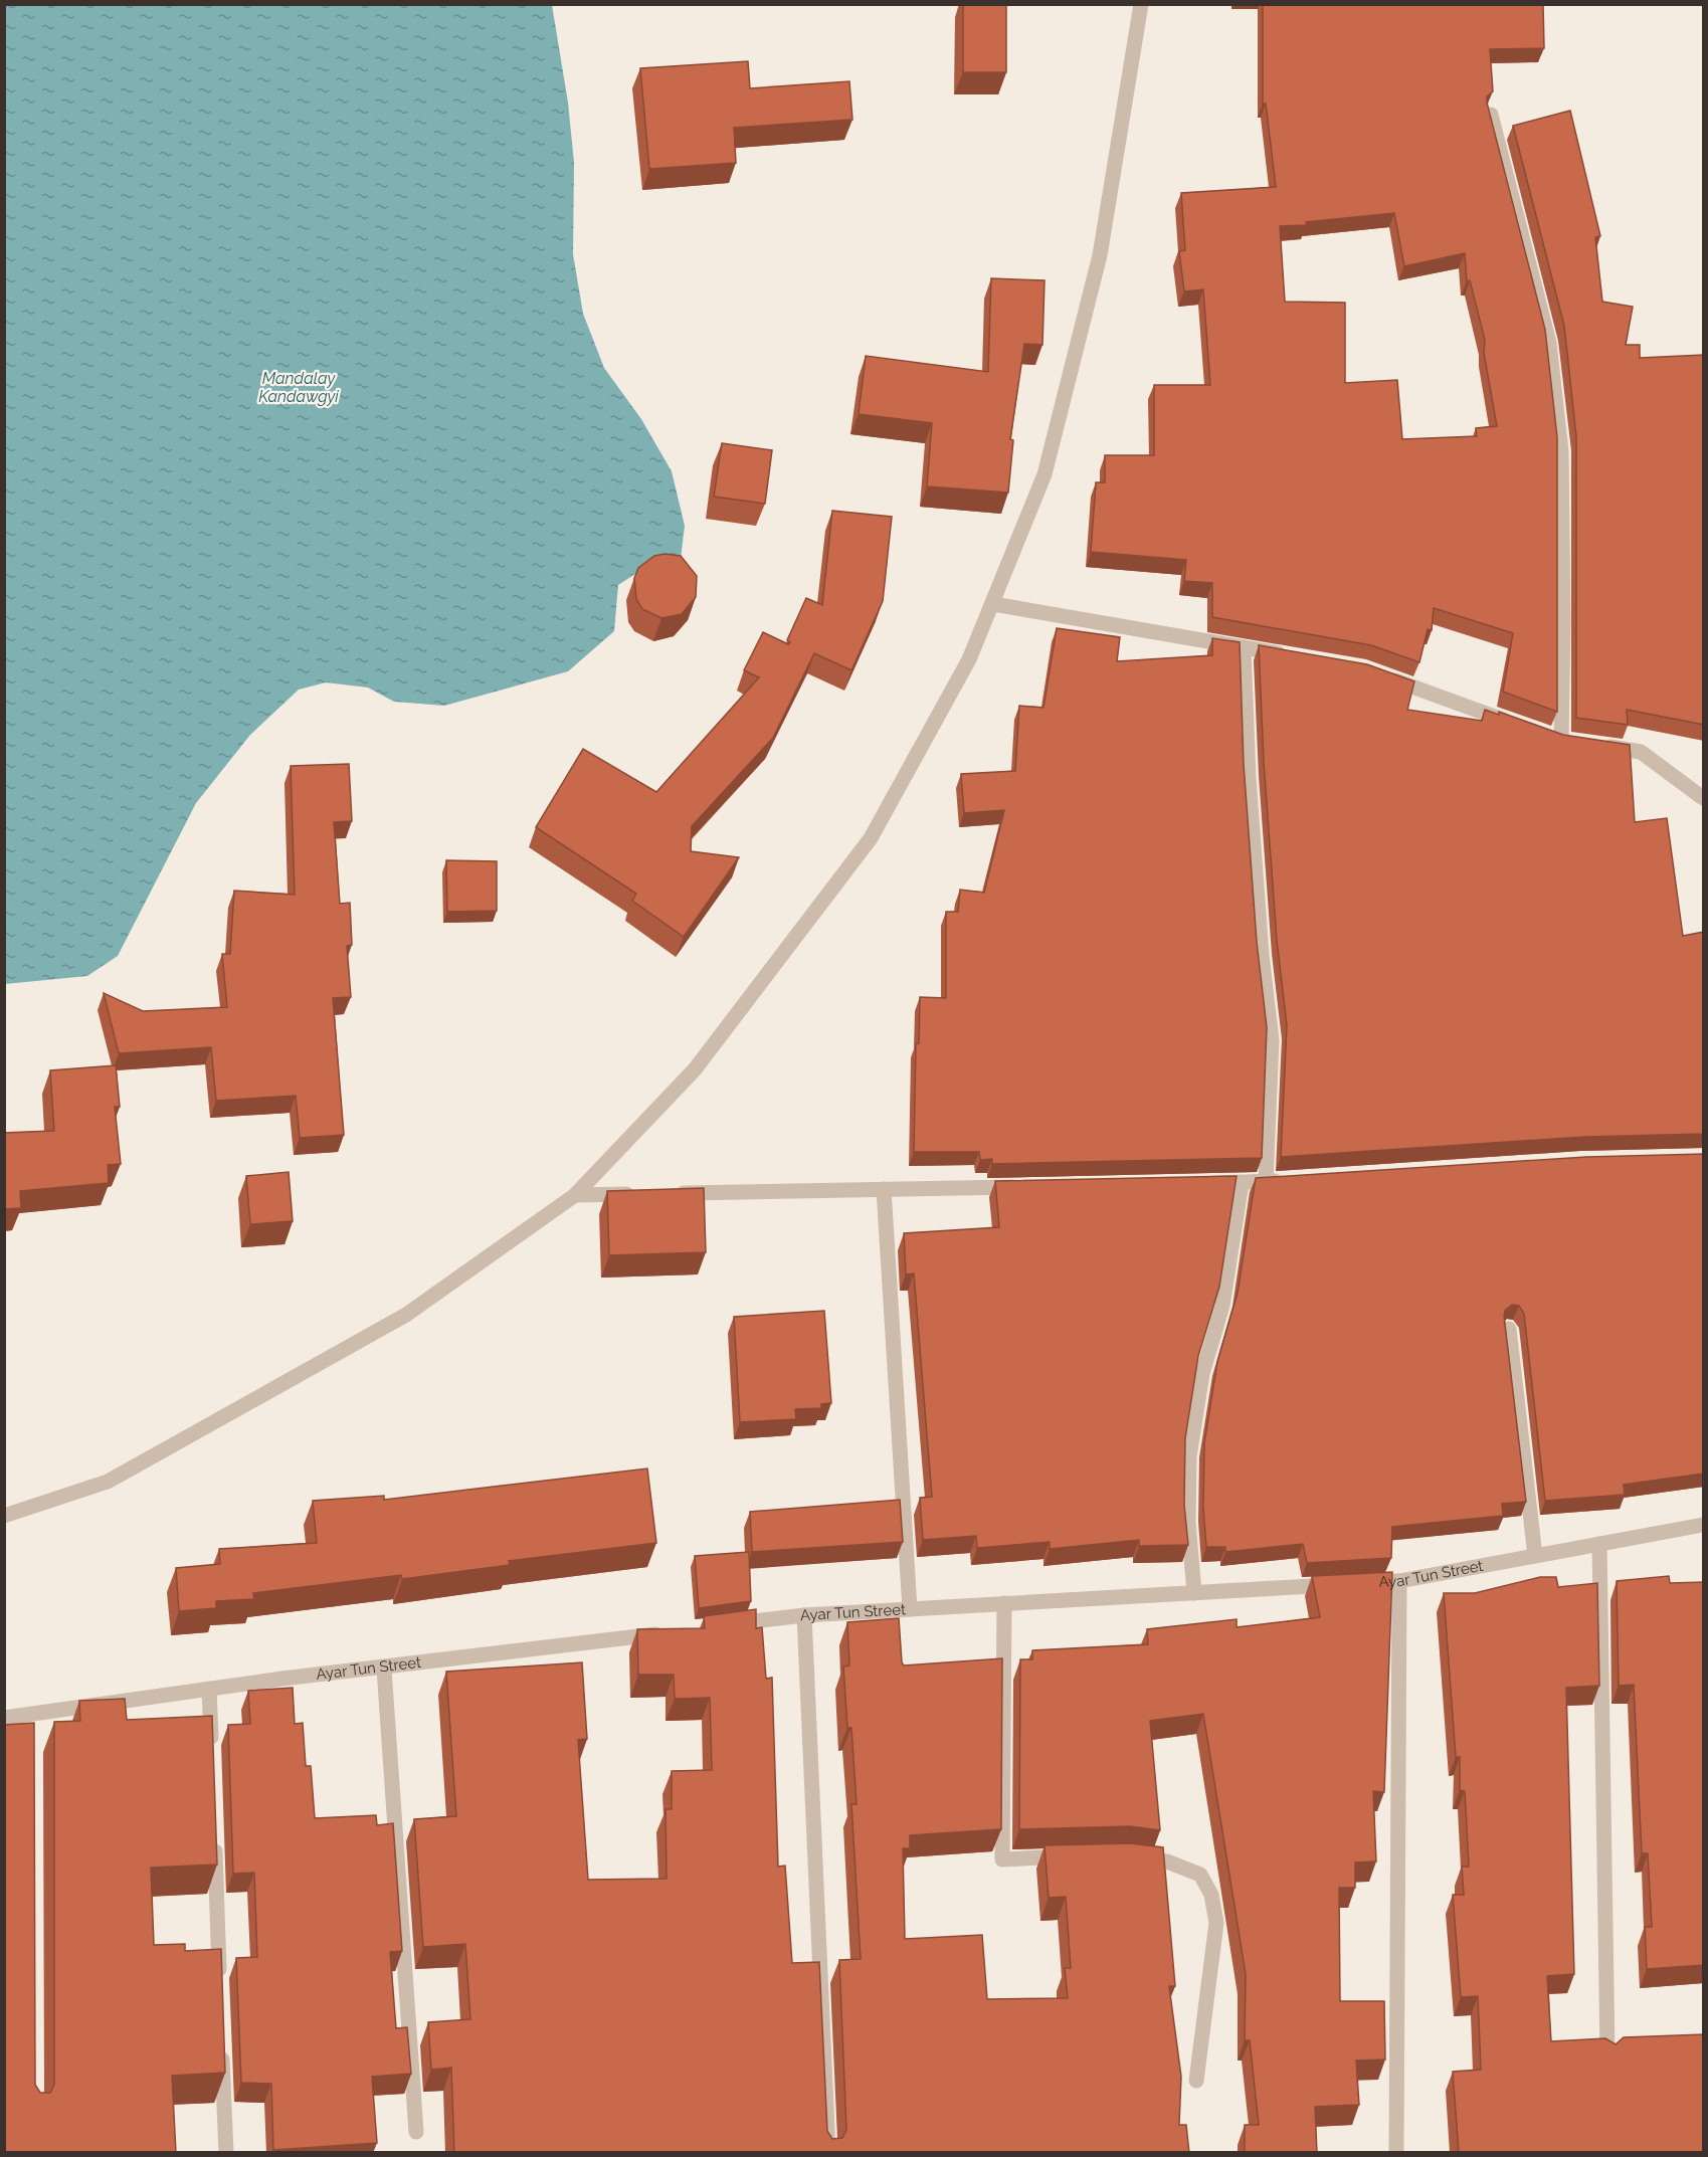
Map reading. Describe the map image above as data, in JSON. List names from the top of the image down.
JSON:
{
  "streets": {
    "street": ["Ayar Tun Street"]
  },
  "water": ["Mandalay Kandawgyi"]
}
